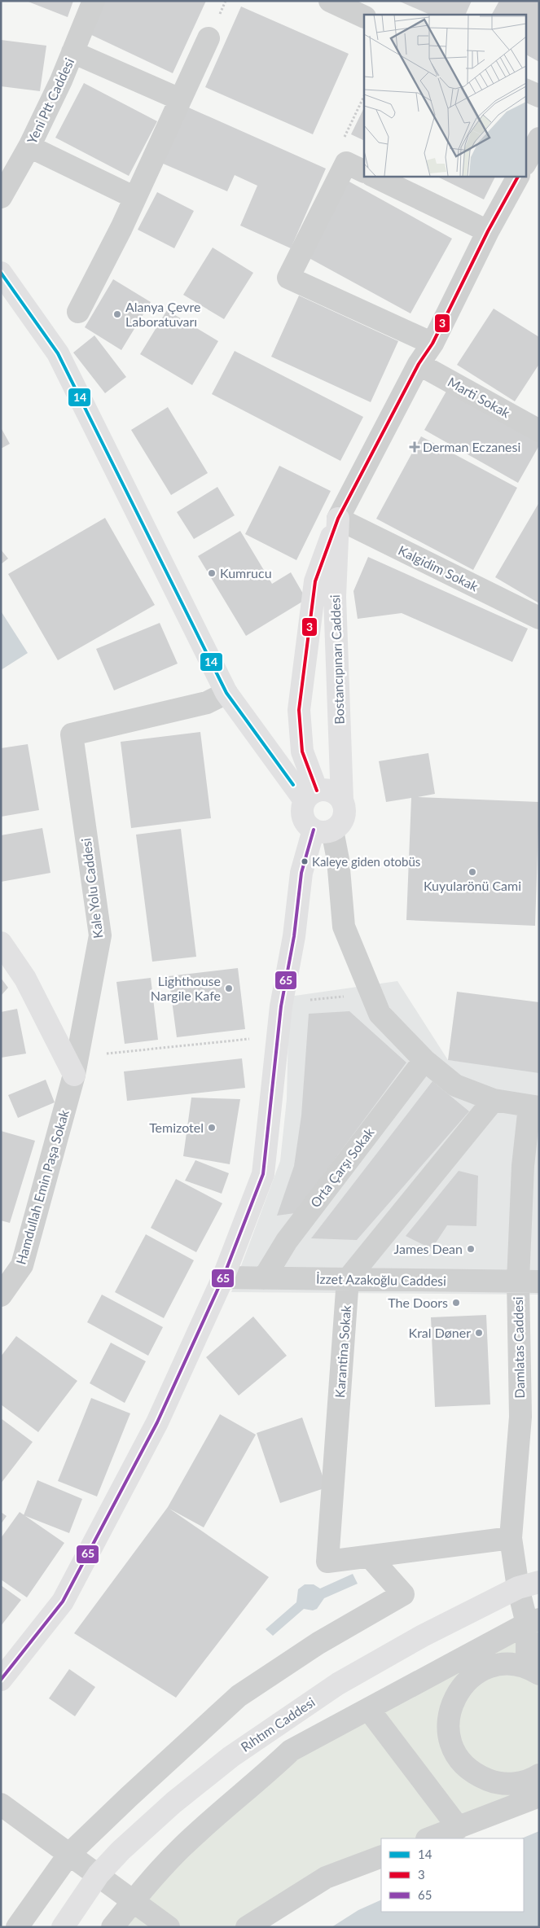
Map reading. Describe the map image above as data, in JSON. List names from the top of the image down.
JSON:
{
  "streets": {
    "street": [
      "Yeni Ptt Caddesi",
      "Marti Sokak",
      "Kalgidim Sokak",
      "Bostancıpınarı Caddesi",
      "Kale Yolu Caddesi",
      "Orta Çarşı Sokak",
      "Hamdullah Emin Paşa Sokak",
      "İzzet Azakoğlu Caddesi",
      "Damlatas Caddesi",
      "Karantina Sokak",
      "Rıhtım Caddesi"
    ]
  },
  "crossings": [
    ["Marti Sokak", "Bostancıpınarı Caddesi"],
    ["Kalgidim Sokak", "Bostancıpınarı Caddesi"],
    ["Kale Yolu Caddesi", "Hamdullah Emin Paşa Sokak"],
    ["Orta Çarşı Sokak", "İzzet Azakoğlu Caddesi"],
    ["İzzet Azakoğlu Caddesi", "Damlatas Caddesi"],
    ["İzzet Azakoğlu Caddesi", "Karantina Sokak"],
    ["Damlatas Caddesi", "Rıhtım Caddesi"]
  ],
  "places": {
    "other": [
      "Alanya Çevre Laboratuvarı",
      "Kumrucu",
      "Kaleye giden otobüs",
      "Kuyularönü Cami",
      "Lighthouse Nargile Kafe",
      "Temizotel",
      "James Dean",
      "The Doors",
      "Kral Døner"
    ],
    "health": ["Derman Eczanesi"]
  },
  "lines": ["transit line 3", "transit line 14", "transit line 65"],
  "legend": ["14", "3", "65"]
}
